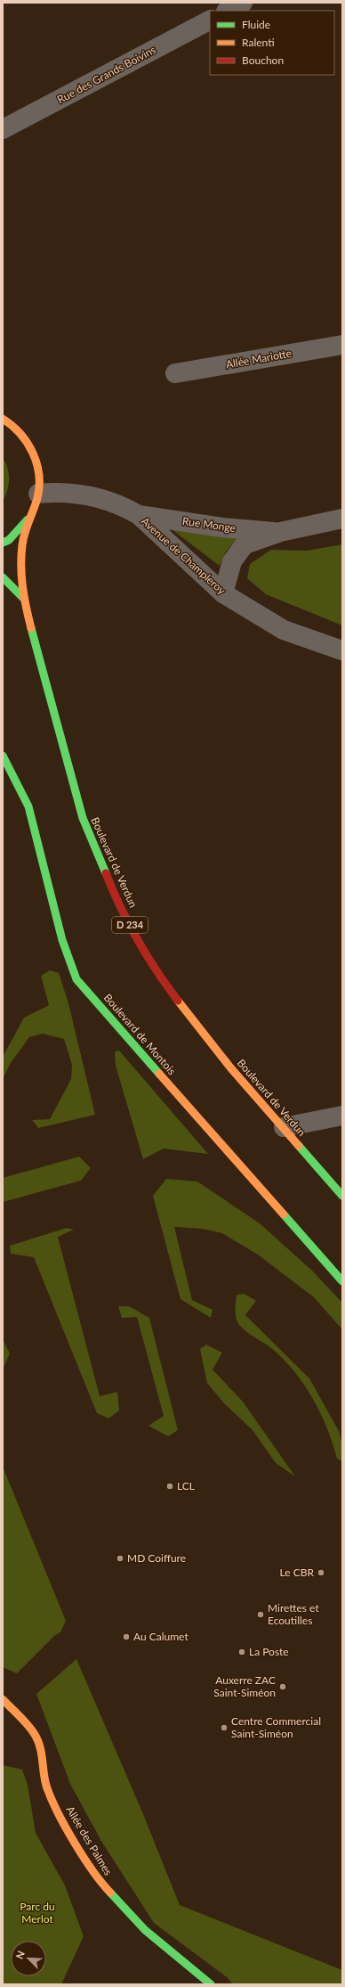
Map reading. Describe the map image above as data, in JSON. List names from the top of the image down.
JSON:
{
  "streets": {
    "street": [
      "Rue des Grands Boivins",
      "Allée Mariotte",
      "Rue Monge",
      "Avenue de Champleroy",
      "Boulevard de Verdun",
      "D 234",
      "Boulevard de Montois",
      "Allée des Palmes"
    ]
  },
  "crossings": [
    ["Rue Monge", "Avenue de Champleroy"],
    ["Boulevard de Verdun", "D 234"]
  ],
  "parks": ["Parc du Merlot"],
  "places": [
    "LCL",
    "MD Coiffure",
    "Le CBR",
    "Mirettes et Ecoutilles",
    "Au Calumet",
    "La Poste",
    "Auxerre ZAC Saint-Siméon",
    "Centre Commercial Saint-Siméon"
  ],
  "legend": ["Fluide", "Ralenti", "Bouchon"],
  "north": "top left"
}
